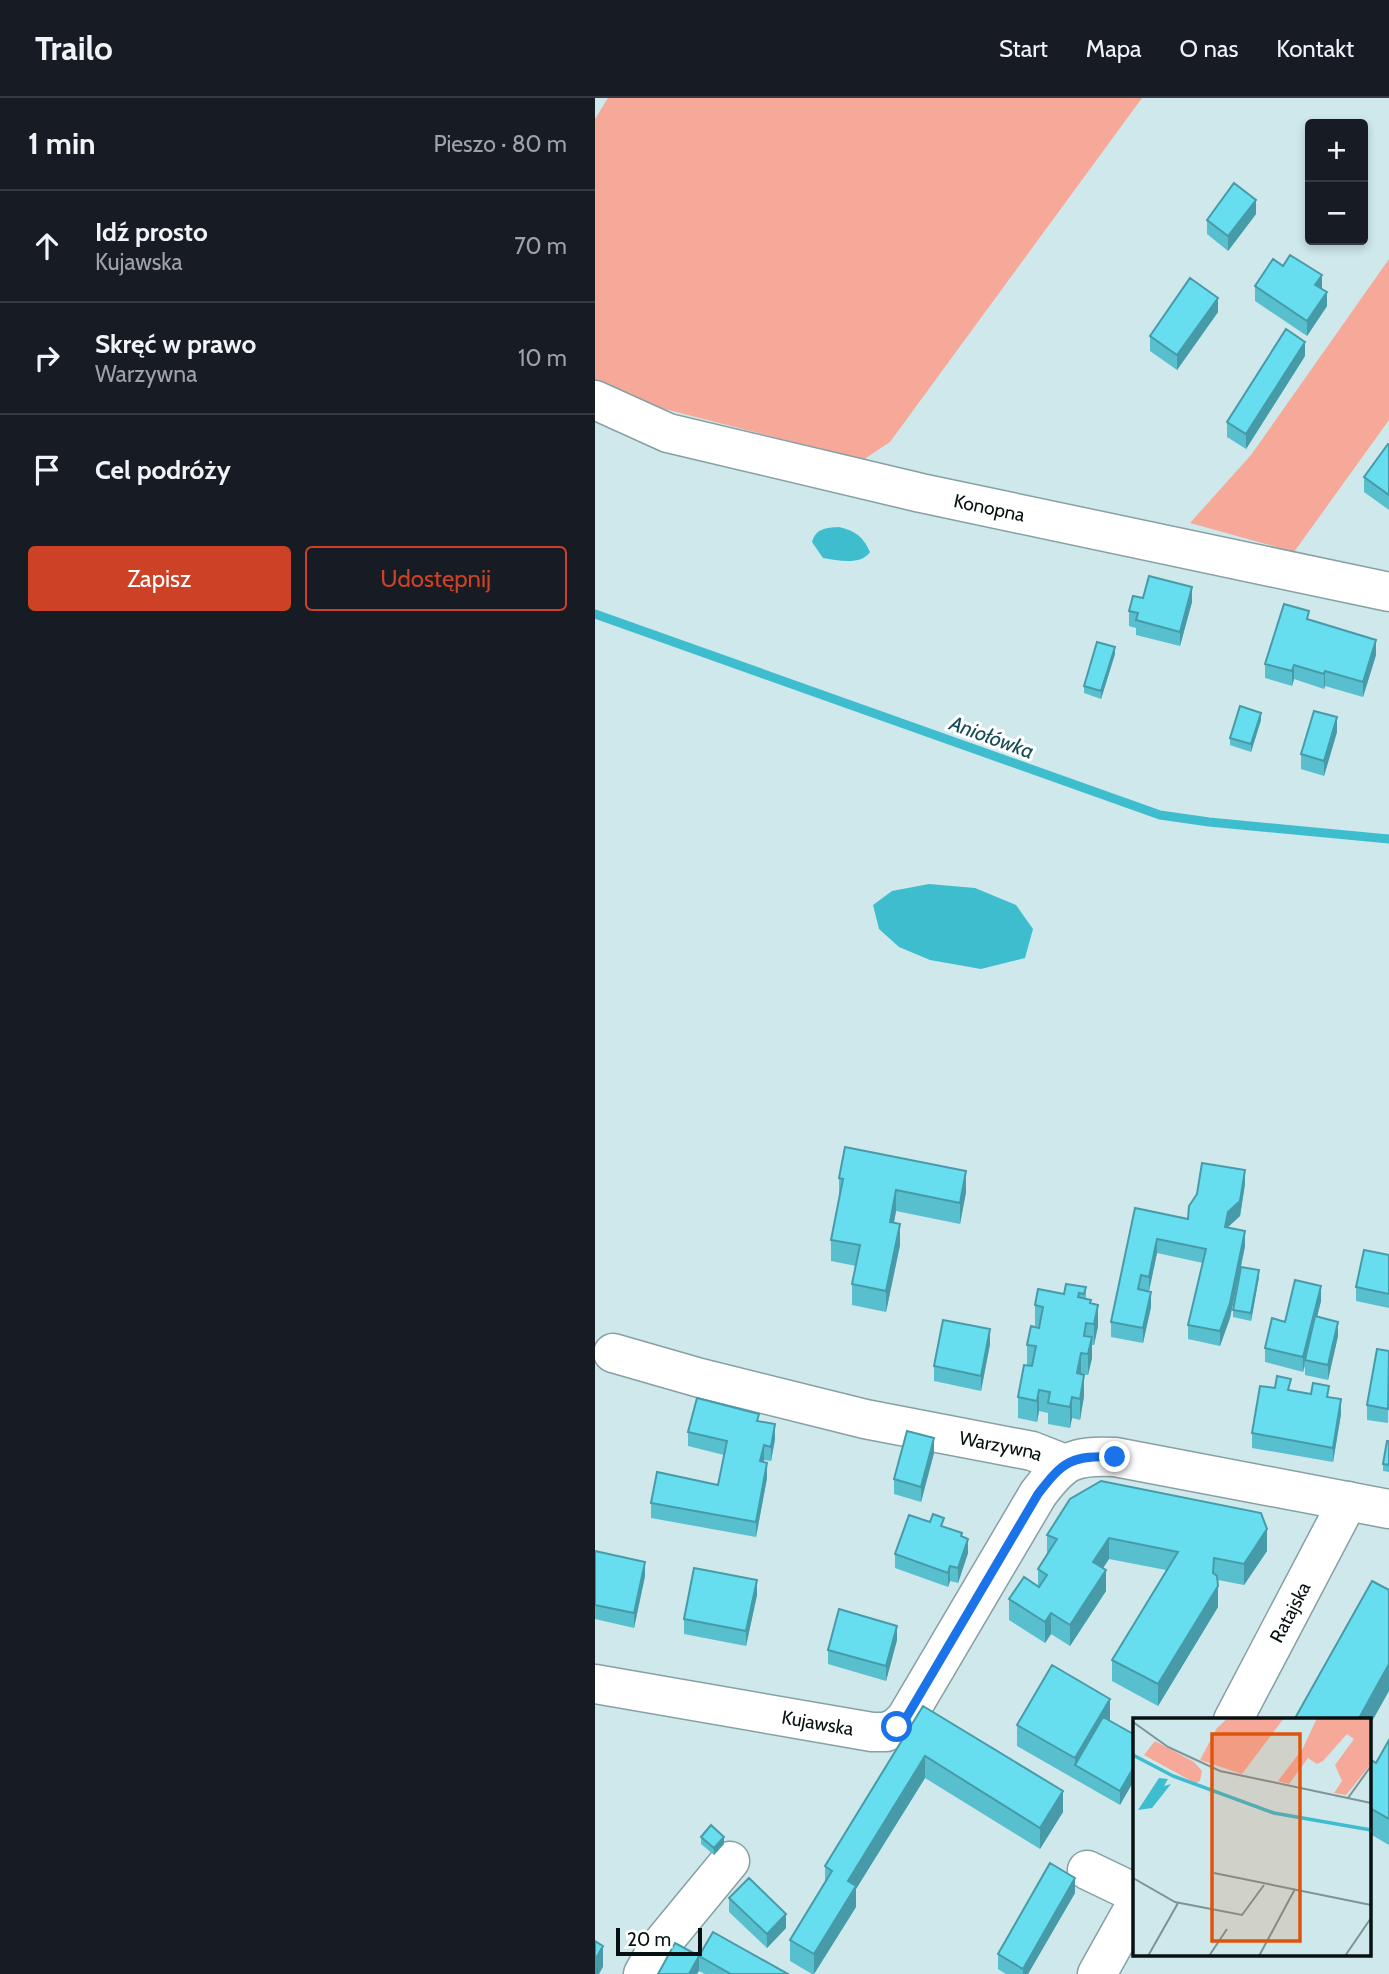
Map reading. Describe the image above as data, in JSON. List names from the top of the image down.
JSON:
{
  "streets": {
    "street": [
      "Konopna",
      "Warzywna",
      "Ratajska",
      "Kujawska"
    ]
  },
  "crossings": [
    ["Warzywna", "Ratajska"],
    ["Warzywna", "Kujawska"]
  ],
  "water": ["Aniołówka"],
  "scale_bar": "20 m",
  "page": {
    "header": "Trailo",
    "nav": [
      "Start",
      "Mapa",
      "O nas",
      "Kontakt"
    ],
    "heading": ["1 min", "Pieszo · 80 m"],
    "map_buttons": ["+", "−"],
    "list": [
      ["Idź prosto", "Kujawska", "70 m"],
      ["Skręć w prawo", "Warzywna", "10 m"],
      "Cel podróży"
    ],
    "buttons": ["Zapisz", "Udostępnij"],
    "scale": "20 m"
  }
}
